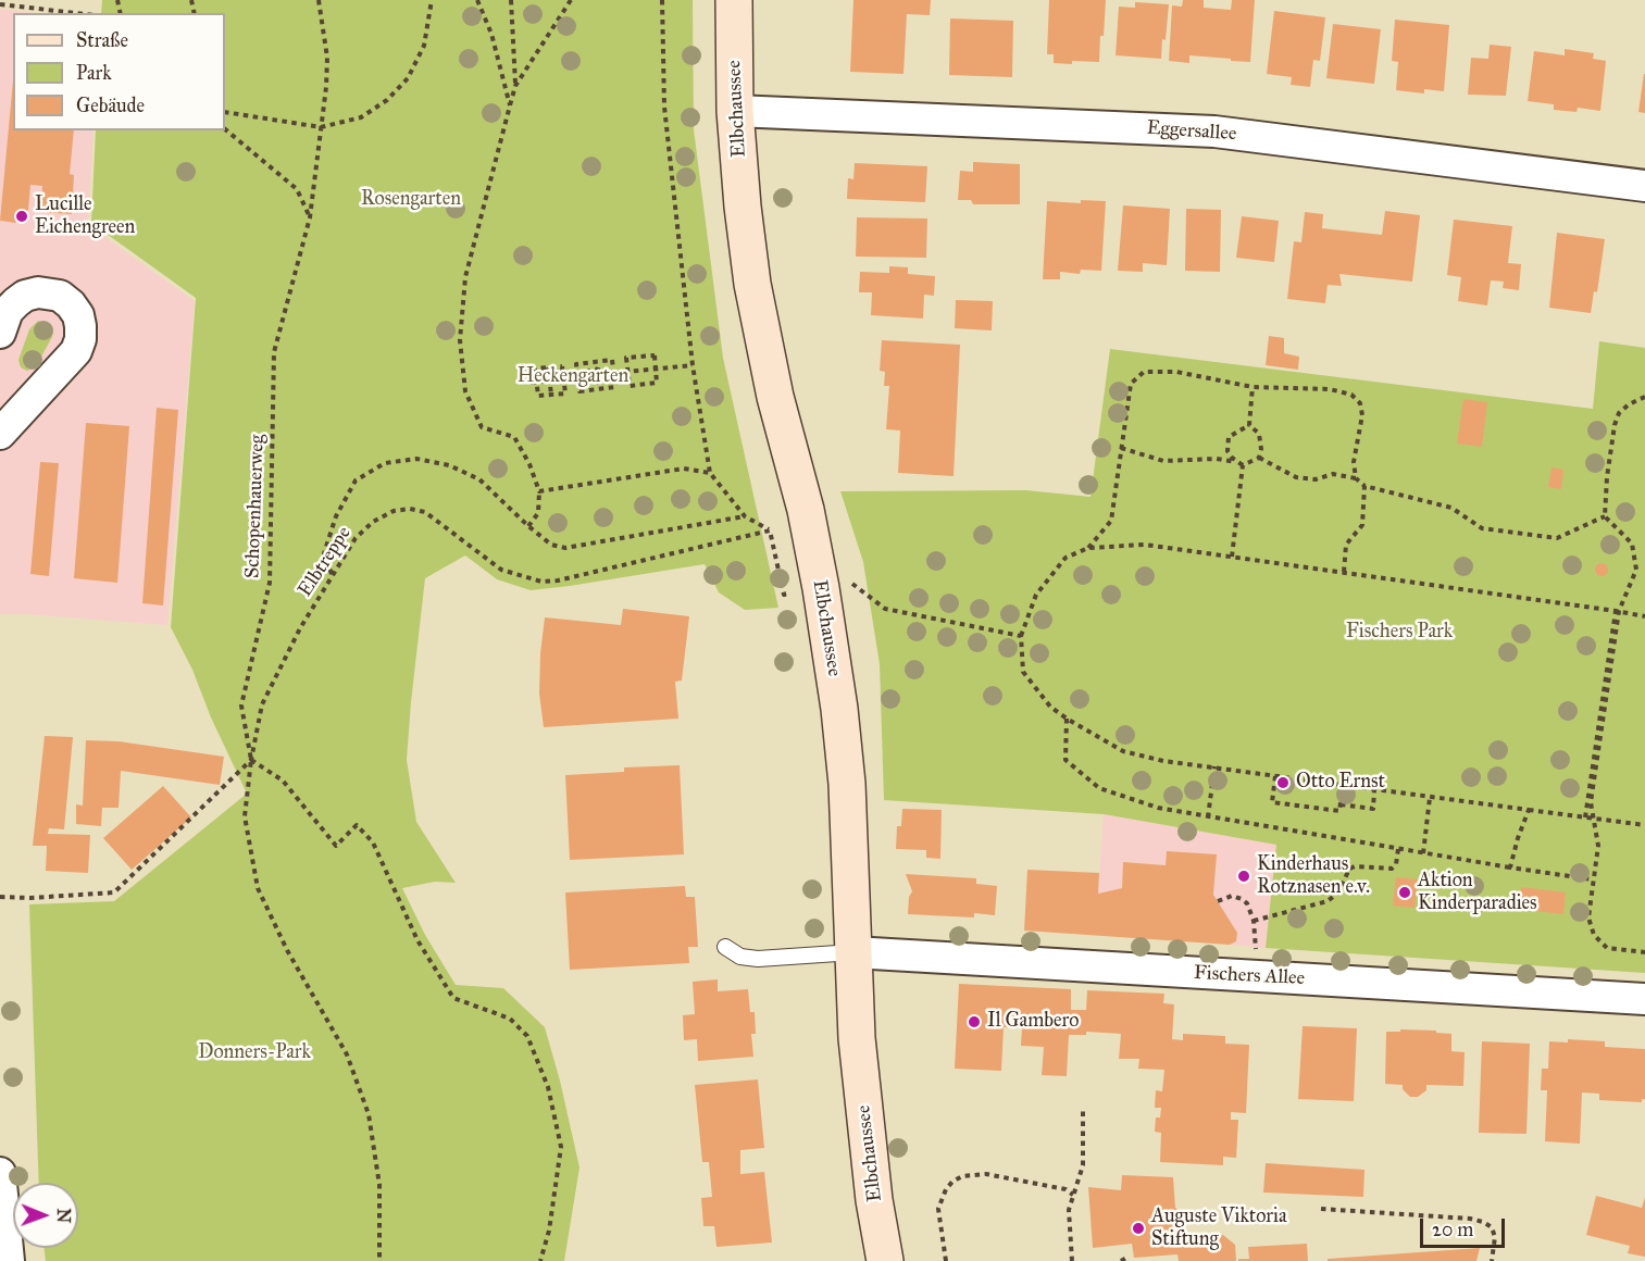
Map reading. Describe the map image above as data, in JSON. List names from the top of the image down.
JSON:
{
  "streets": {
    "main road": ["Elbchaussee"],
    "street": ["Eggersallee", "Fischers Allee"],
    "path": ["Schopenhauerweg", "Elbtreppe"]
  },
  "crossings": [
    ["Elbchaussee", "Eggersallee"],
    ["Elbchaussee", "Fischers Allee"],
    ["Schopenhauerweg", "Elbtreppe"]
  ],
  "parks": [
    "Rosengarten",
    "Heckengarten",
    "Fischers Park",
    "Donners-Park"
  ],
  "places": [
    "Lucille Eichengreen",
    "Otto Ernst",
    "Kinderhaus Rotznasen e.v.",
    "Aktion Kinderparadies",
    "Il Gambero",
    "Auguste Viktoria Stiftung"
  ],
  "legend": ["Straße", "Park", "Gebäude"],
  "scale_bar": "20 m",
  "north": "right"
}
